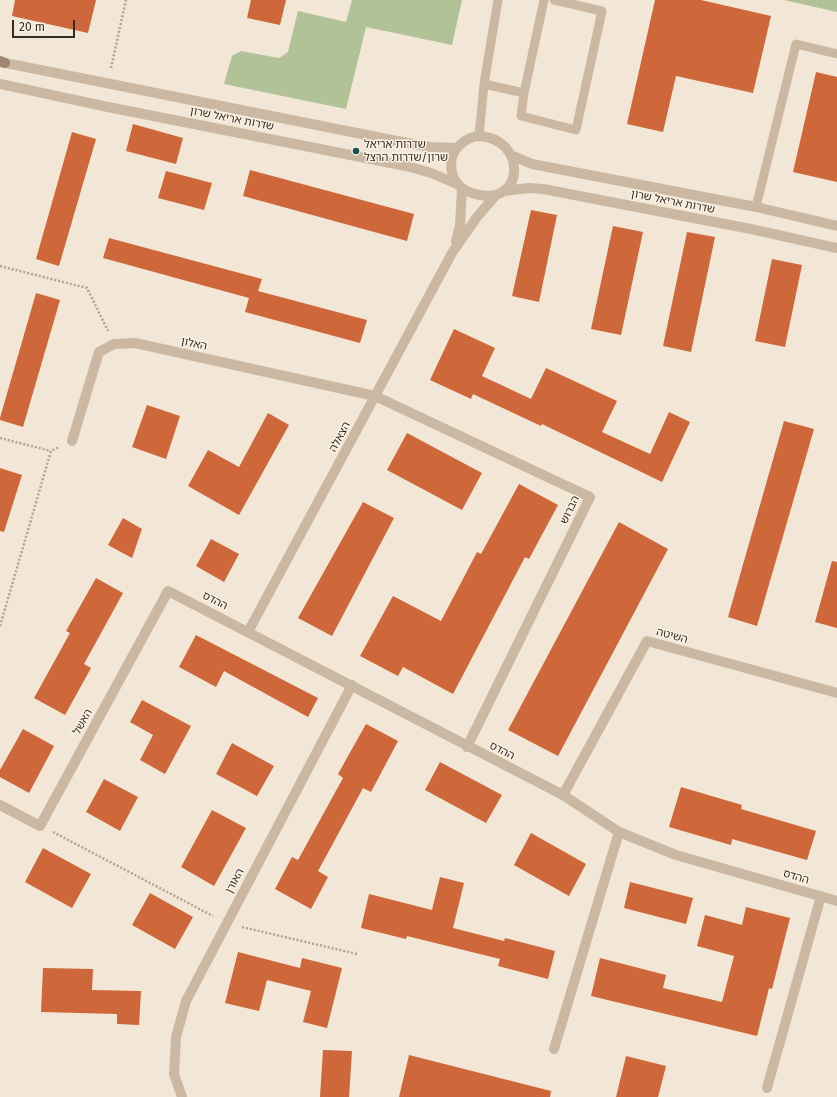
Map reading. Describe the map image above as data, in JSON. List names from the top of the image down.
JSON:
{
  "streets": {
    "street": [
      "שדרות אריאל שרון",
      "האלון",
      "הצאלה",
      "הברוש",
      "ההדס",
      "השיטה",
      "האשל",
      "האורן"
    ]
  },
  "crossings": [
    ["שדרות אריאל שרון", "הצאלה"],
    ["האלון", "הצאלה"],
    ["האלון", "הברוש"],
    ["הצאלה", "הברוש"],
    ["הצאלה", "ההדס"],
    ["הברוש", "ההדס"],
    ["ההדס", "השיטה"],
    ["ההדס", "האשל"],
    ["ההדס", "האורן"]
  ],
  "places": ["שדרות אריאל שרון/שדרות הרצל"],
  "scale_bar": "20 m"
}
